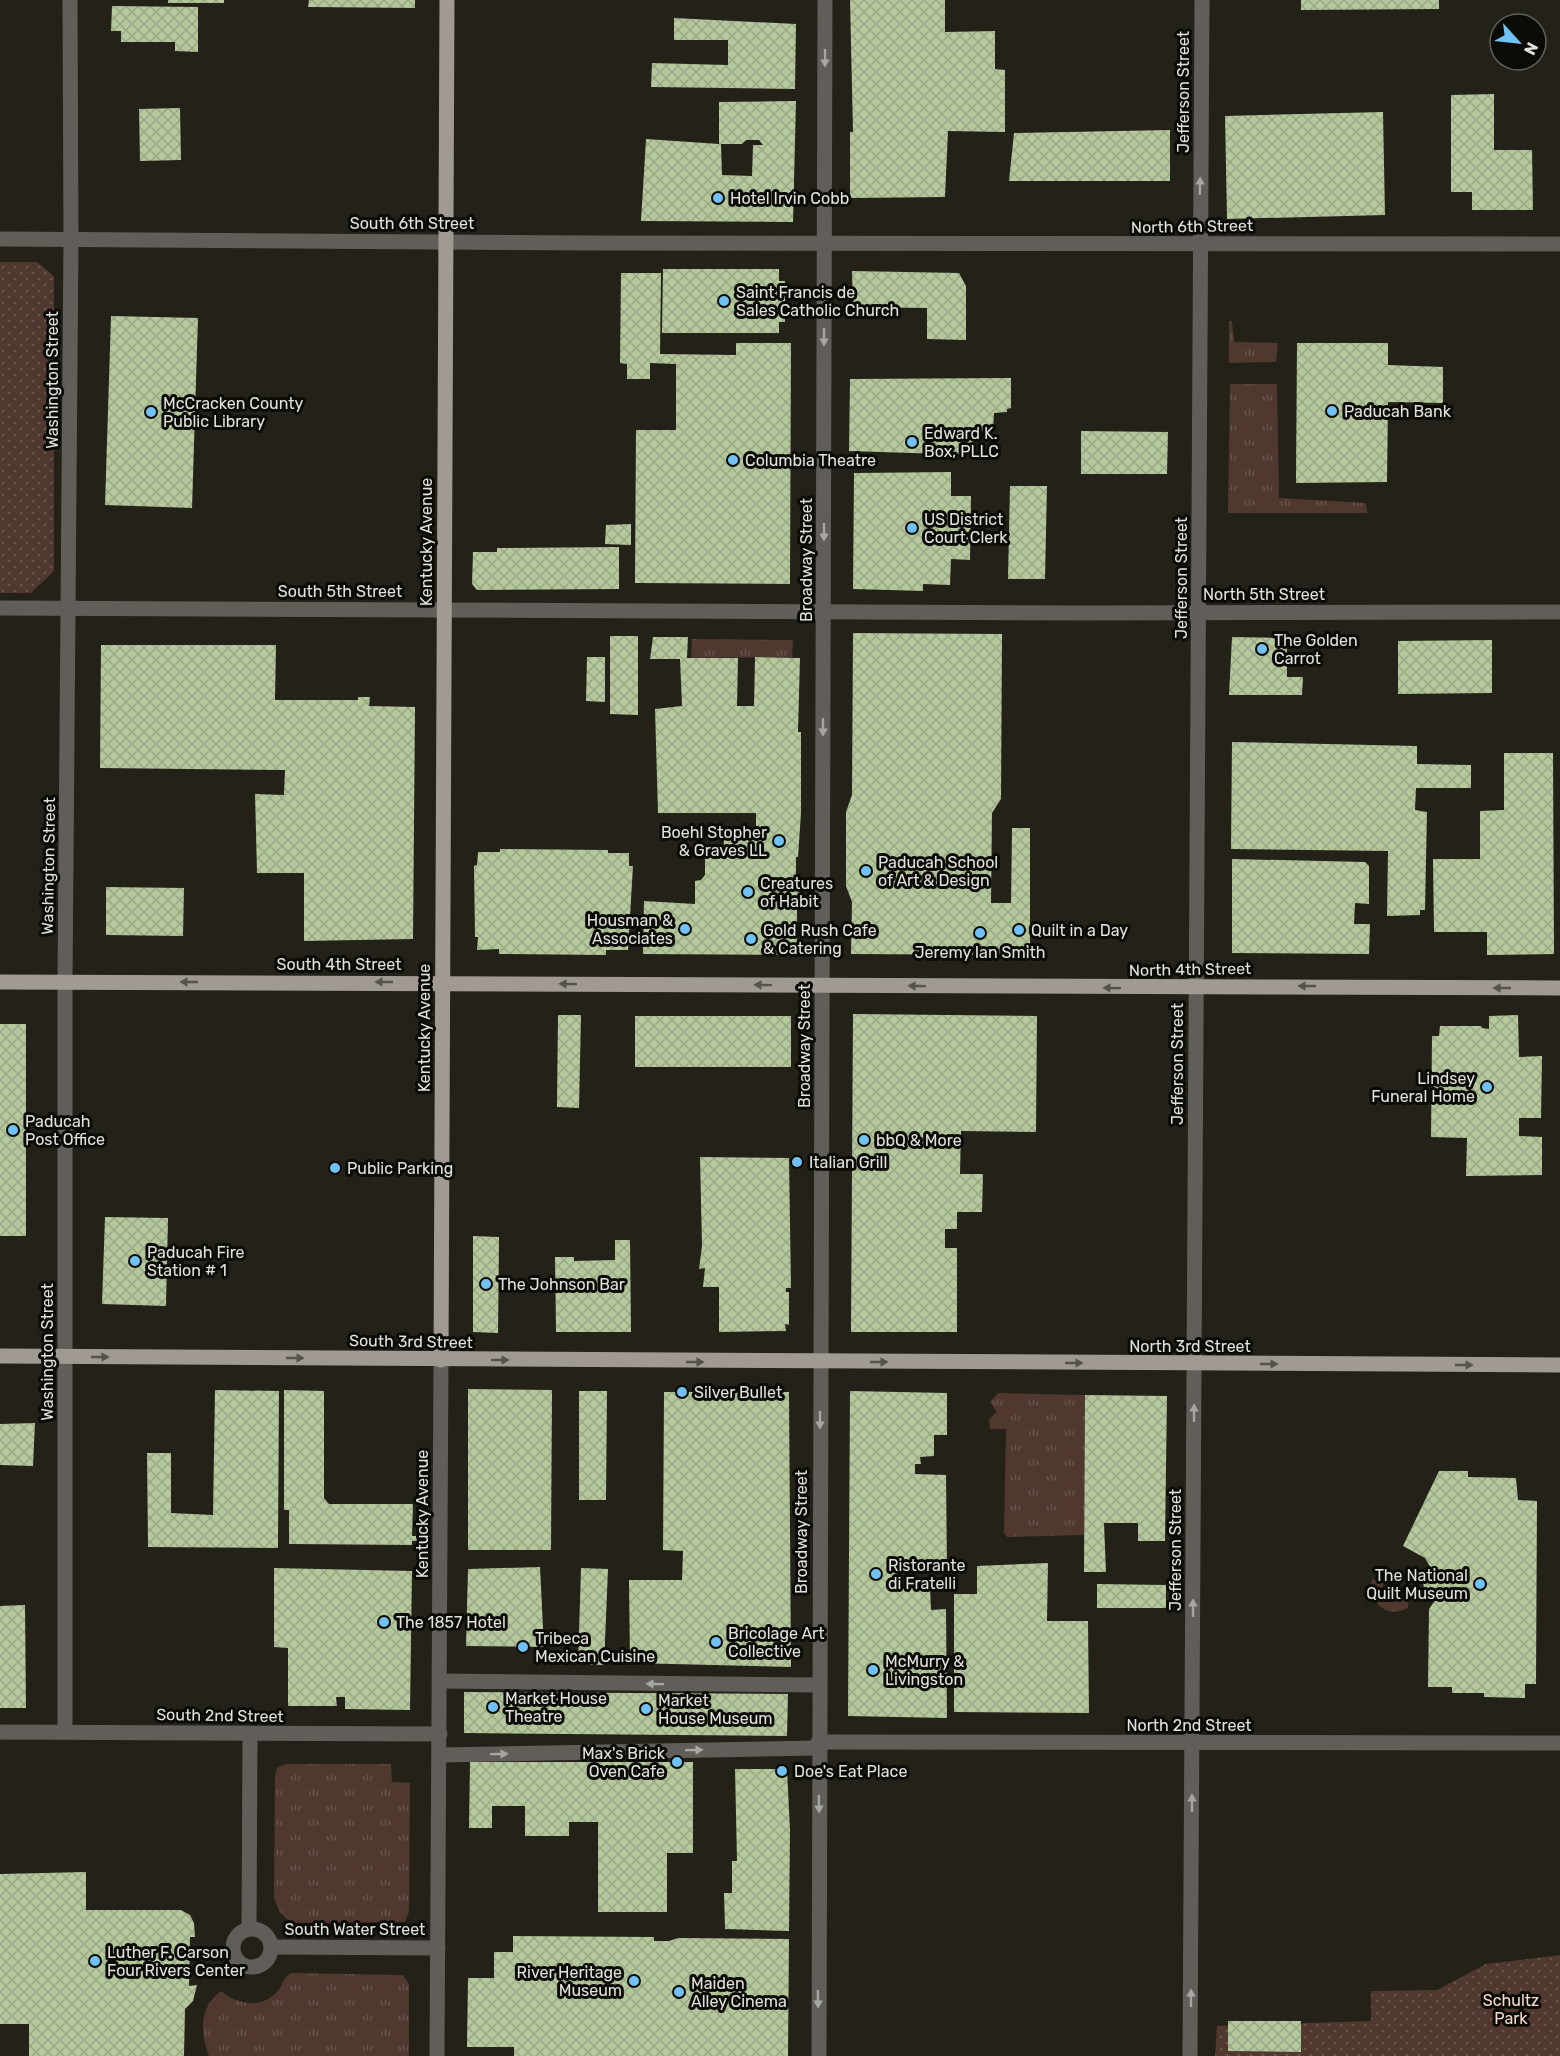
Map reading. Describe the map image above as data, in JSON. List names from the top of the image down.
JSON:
{
  "streets": {
    "main road": [
      "Kentucky Avenue",
      "South 4th Street",
      "North 4th Street",
      "South 3rd Street",
      "North 3rd Street"
    ],
    "street": [
      "Jefferson Street",
      "South 6th Street",
      "North 6th Street",
      "Washington Street",
      "Broadway Street",
      "South 5th Street",
      "North 5th Street",
      "South 2nd Street",
      "North 2nd Street",
      "South Water Street"
    ]
  },
  "crossings": [
    ["Jefferson Street", "North 6th Street"],
    ["Jefferson Street", "North 5th Street"],
    ["Jefferson Street", "North 4th Street"],
    ["Jefferson Street", "North 3rd Street"],
    ["Jefferson Street", "North 2nd Street"],
    ["South 6th Street", "North 6th Street"],
    ["South 6th Street", "Washington Street"],
    ["South 6th Street", "Kentucky Avenue"],
    ["South 6th Street", "Broadway Street"],
    ["North 6th Street", "Broadway Street"],
    ["Washington Street", "South 5th Street"],
    ["Washington Street", "South 4th Street"],
    ["Washington Street", "South 3rd Street"],
    ["Washington Street", "South 2nd Street"],
    ["Kentucky Avenue", "South 5th Street"],
    ["Kentucky Avenue", "South 4th Street"],
    ["Kentucky Avenue", "South 3rd Street"],
    ["Kentucky Avenue", "South 2nd Street"],
    ["Kentucky Avenue", "South Water Street"],
    ["Broadway Street", "South 5th Street"],
    ["Broadway Street", "North 5th Street"],
    ["Broadway Street", "South 4th Street"],
    ["Broadway Street", "North 4th Street"],
    ["Broadway Street", "South 3rd Street"],
    ["Broadway Street", "North 3rd Street"],
    ["Broadway Street", "North 2nd Street"],
    ["South 5th Street", "North 5th Street"],
    ["South 4th Street", "North 4th Street"],
    ["South 3rd Street", "North 3rd Street"]
  ],
  "one_way": [
    "Jefferson Street",
    "Broadway Street",
    "South 4th Street",
    "North 4th Street",
    "South 3rd Street",
    "North 3rd Street"
  ],
  "parks": ["Schultz Park"],
  "places": [
    "Hotel Irvin Cobb",
    "Saint Francis de Sales Catholic Church",
    "Paducah Bank",
    "McCracken County Public Library",
    "Edward K. Box, PLLC",
    "Columbia Theatre",
    "US District Court Clerk",
    "The Golden Carrot",
    "Boehl Stopher & Graves LL",
    "Paducah School of Art & Design",
    "Creatures of Habit",
    "Housman & Associates",
    "Quilt in a Day",
    "Jeremy Ian Smith",
    "Gold Rush Cafe & Catering",
    "Lindsey Funeral Home",
    "Paducah Post Office",
    "bbQ & More",
    "Italian Grill",
    "Public Parking",
    "Paducah Fire Station # 1",
    "The Johnson Bar",
    "Silver Bullet",
    "Ristorante di Fratelli",
    "The National Quilt Museum",
    "The 1857 Hotel",
    "Bricolage Art Collective",
    "Tribeca Mexican Cuisine",
    "McMurry & Livingston",
    "Market House Theatre",
    "Market House Museum",
    "Max's Brick Oven Cafe",
    "Doe's Eat Place",
    "Luther F. Carson Four Rivers Center",
    "River Heritage Museum",
    "Maiden Alley Cinema"
  ],
  "north": "bottom right"
}
